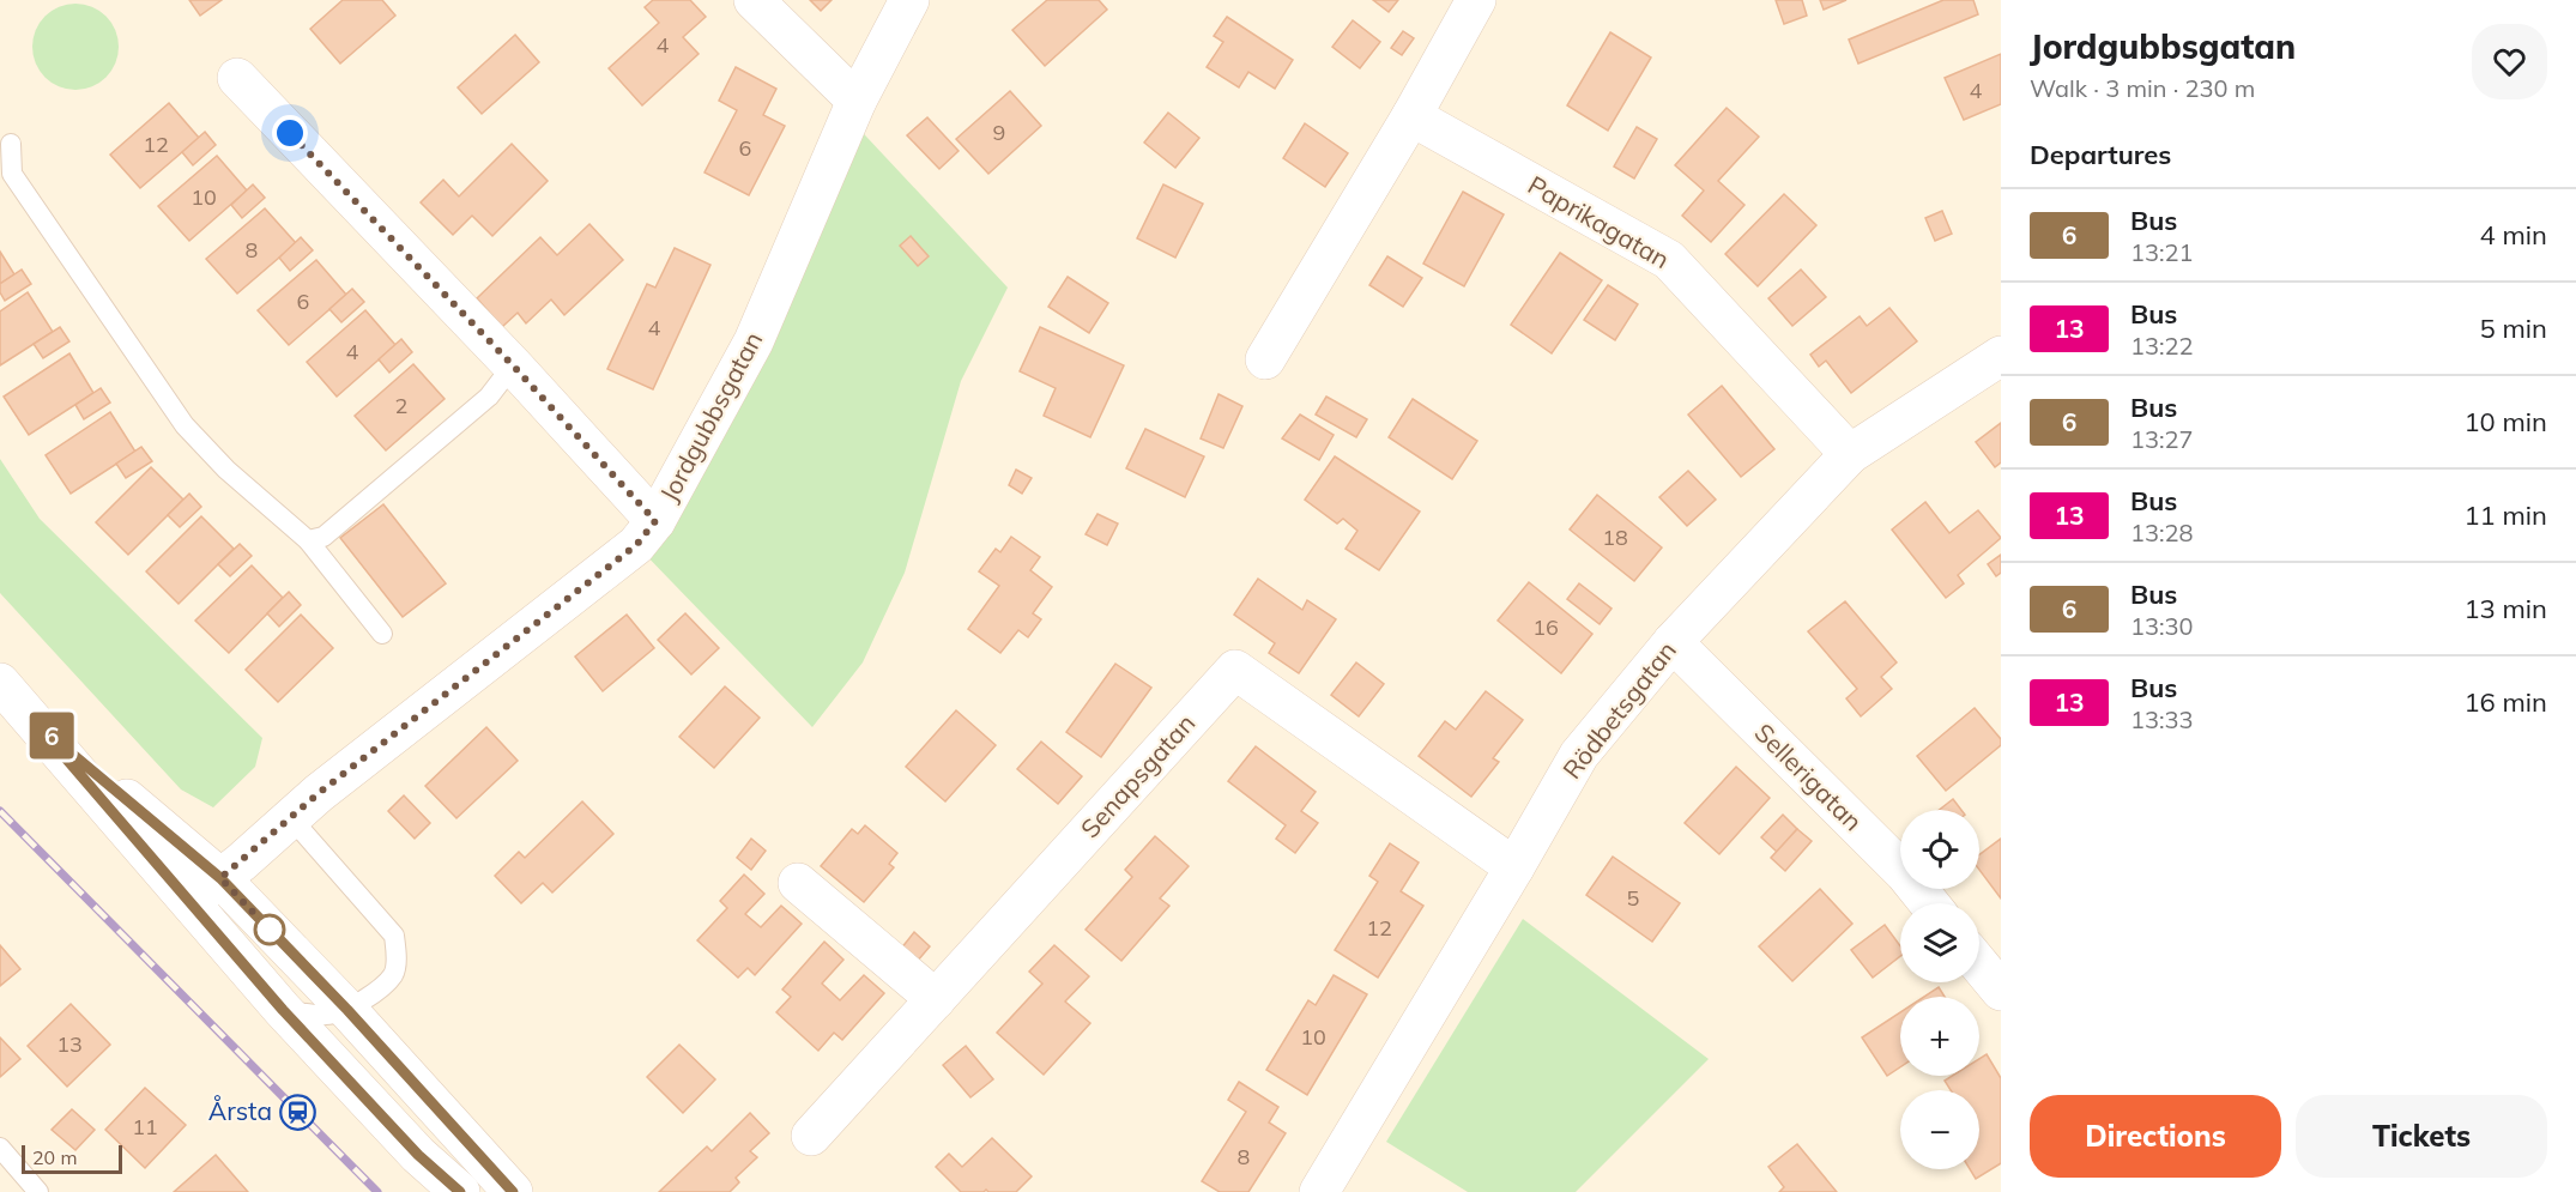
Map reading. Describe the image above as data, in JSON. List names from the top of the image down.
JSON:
{
  "streets": {
    "street": [
      "Paprikagatan",
      "Jordgubbsgatan",
      "Rödbetsgatan",
      "Senapsgatan",
      "Sellerigatan"
    ]
  },
  "crossings": [
    ["Paprikagatan", "Rödbetsgatan"],
    ["Rödbetsgatan", "Senapsgatan"],
    ["Rödbetsgatan", "Sellerigatan"]
  ],
  "places": {
    "station": ["Årsta"]
  },
  "lines": ["bus line 6"],
  "house_numbers": [
    "4",
    "4",
    "9",
    "12",
    "6",
    "10",
    "8",
    "6",
    "4",
    "4",
    "2",
    "18",
    "16",
    "5",
    "12",
    "10",
    "13",
    "11",
    "8"
  ],
  "scale_bar": "20 m",
  "page": {
    "on_map": "6",
    "heading": [
      ["Jordgubbsgatan", "Walk · 3 min · 230 m"],
      "Departures"
    ],
    "list": [
      {
        "mark": "6",
        "name": "Bus",
        "note": "13:21",
        "value": "4 min"
      },
      {
        "mark": "13",
        "name": "Bus",
        "note": "13:22",
        "value": "5 min"
      },
      {
        "mark": "6",
        "name": "Bus",
        "note": "13:27",
        "value": "10 min"
      },
      {
        "mark": "13",
        "name": "Bus",
        "note": "13:28",
        "value": "11 min"
      },
      {
        "mark": "6",
        "name": "Bus",
        "note": "13:30",
        "value": "13 min"
      },
      {
        "mark": "13",
        "name": "Bus",
        "note": "13:33",
        "value": "16 min"
      }
    ],
    "map_buttons": ["+", "−"],
    "buttons": ["Directions", "Tickets"],
    "scale": "20 m"
  }
}
